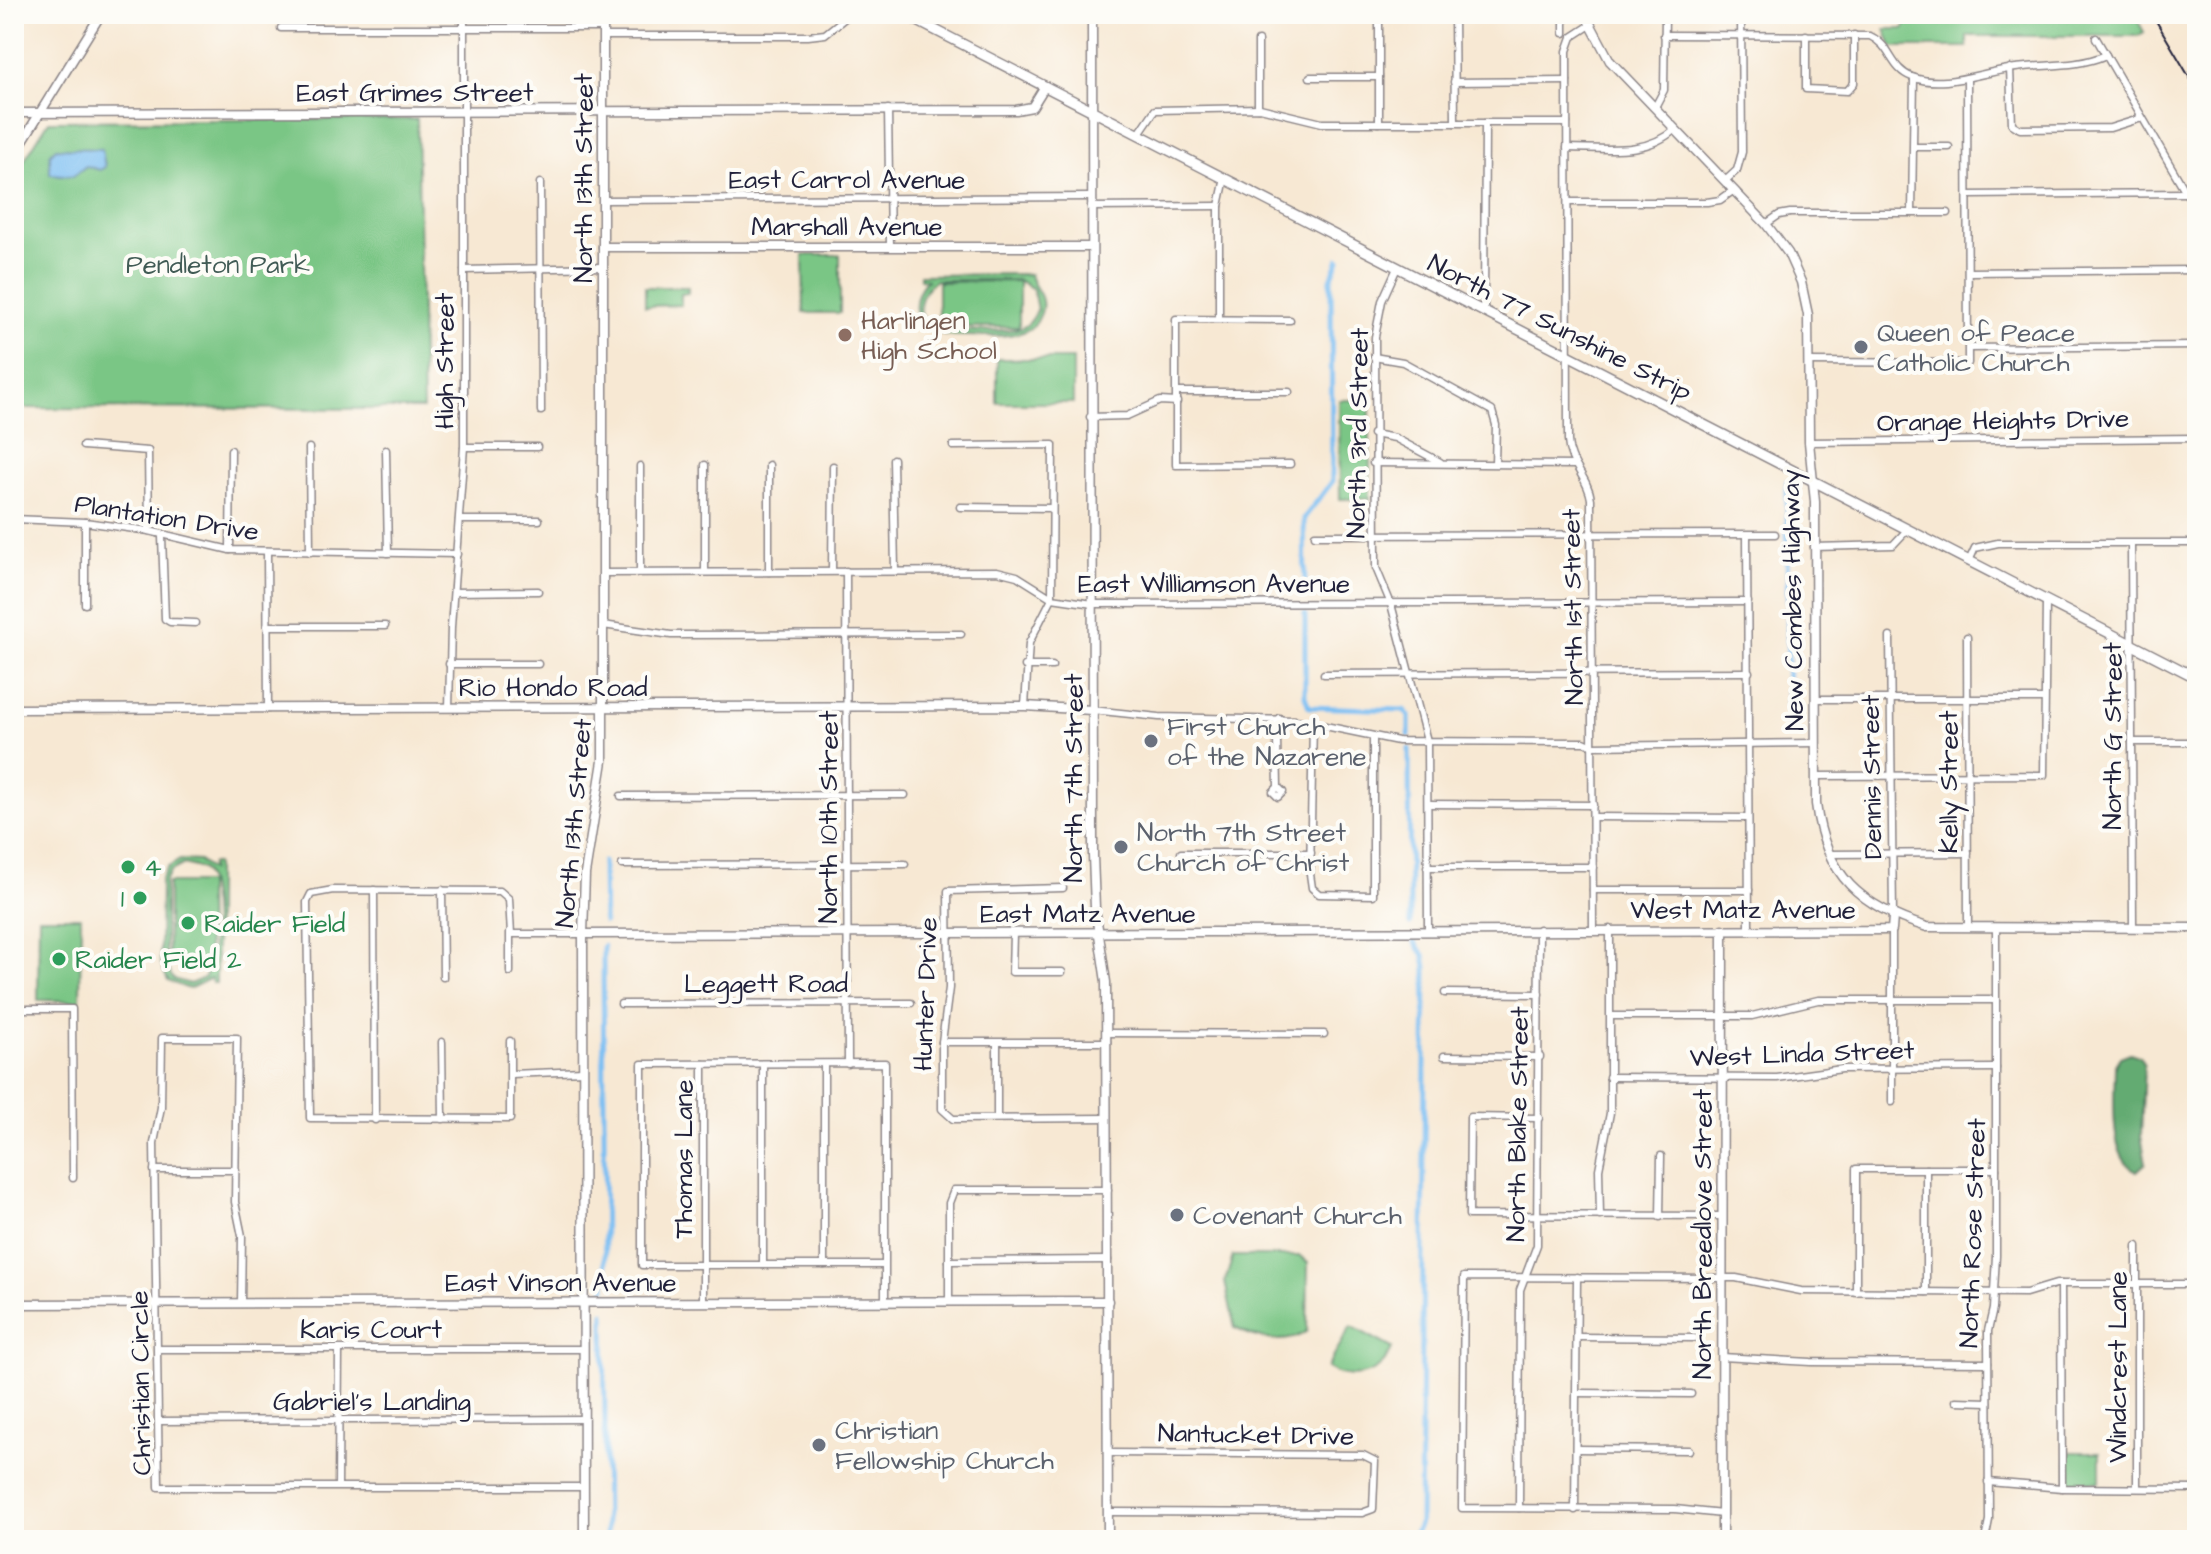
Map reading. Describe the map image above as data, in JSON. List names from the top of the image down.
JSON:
{
  "streets": {
    "main road": ["North 77 Sunshine Strip"],
    "street": [
      "East Grimes Street",
      "North 13th Street",
      "East Carrol Avenue",
      "Marshall Avenue",
      "High Street",
      "Orange Heights Drive",
      "North 3rd Street",
      "Plantation Drive",
      "East Williamson Avenue",
      "New Combes Highway",
      "North 1st Street",
      "Rio Hondo Road",
      "North G Street",
      "Dennis Street",
      "North 7th Street",
      "Kelly Street",
      "North 10th Street",
      "West Matz Avenue",
      "East Matz Avenue",
      "Leggett Road",
      "Hunter Drive",
      "West Linda Street",
      "North Blake Street",
      "Thomas Lane",
      "North Rose Street",
      "North Breedlove Street",
      "East Vinson Avenue",
      "Karis Court",
      "Windcrest Lane",
      "Christian Circle",
      "Gabriel's Landing",
      "Nantucket Drive"
    ]
  },
  "crossings": [
    ["East Grimes Street", "North 13th Street"],
    ["East Grimes Street", "North 77 Sunshine Strip"],
    ["East Grimes Street", "High Street"],
    ["North 13th Street", "East Carrol Avenue"],
    ["North 13th Street", "Marshall Avenue"],
    ["North 13th Street", "East Williamson Avenue"],
    ["North 13th Street", "Rio Hondo Road"],
    ["North 13th Street", "East Matz Avenue"],
    ["North 13th Street", "East Vinson Avenue"],
    ["North 13th Street", "Karis Court"],
    ["North 13th Street", "Christian Circle"],
    ["North 13th Street", "Gabriel's Landing"],
    ["East Carrol Avenue", "North 7th Street"],
    ["Marshall Avenue", "North 7th Street"],
    ["North 77 Sunshine Strip", "North 3rd Street"],
    ["North 77 Sunshine Strip", "New Combes Highway"],
    ["North 77 Sunshine Strip", "North 1st Street"],
    ["North 77 Sunshine Strip", "North G Street"],
    ["North 77 Sunshine Strip", "North 7th Street"],
    ["High Street", "Plantation Drive"],
    ["High Street", "Rio Hondo Road"],
    ["Orange Heights Drive", "New Combes Highway"],
    ["North 3rd Street", "East Williamson Avenue"],
    ["North 3rd Street", "East Matz Avenue"],
    ["East Williamson Avenue", "North 1st Street"],
    ["East Williamson Avenue", "North 7th Street"],
    ["East Williamson Avenue", "North 10th Street"],
    ["New Combes Highway", "North 1st Street"],
    ["New Combes Highway", "North G Street"],
    ["New Combes Highway", "Dennis Street"],
    ["New Combes Highway", "Kelly Street"],
    ["New Combes Highway", "North Rose Street"],
    ["North 1st Street", "West Matz Avenue"],
    ["North 1st Street", "East Matz Avenue"],
    ["Rio Hondo Road", "North 7th Street"],
    ["Rio Hondo Road", "North 10th Street"],
    ["North 7th Street", "East Matz Avenue"],
    ["North 7th Street", "East Vinson Avenue"],
    ["North 7th Street", "Nantucket Drive"],
    ["North 10th Street", "East Matz Avenue"],
    ["North 10th Street", "Leggett Road"],
    ["West Matz Avenue", "East Matz Avenue"],
    ["West Matz Avenue", "North Breedlove Street"],
    ["East Matz Avenue", "Hunter Drive"],
    ["East Matz Avenue", "North Blake Street"],
    ["West Linda Street", "North Rose Street"],
    ["West Linda Street", "North Breedlove Street"],
    ["Thomas Lane", "East Vinson Avenue"],
    ["East Vinson Avenue", "Christian Circle"],
    ["Karis Court", "Christian Circle"],
    ["Christian Circle", "Gabriel's Landing"]
  ],
  "parks": ["Pendleton Park"],
  "places": [
    "Harlingen High School",
    "Queen of Peace Catholic Church",
    "First Church of the Nazarene",
    "North 7th Street Church of Christ",
    "4",
    "1",
    "Raider Field",
    "Raider Field 2",
    "Covenant Church",
    "Christian Fellowship Church"
  ]
}
